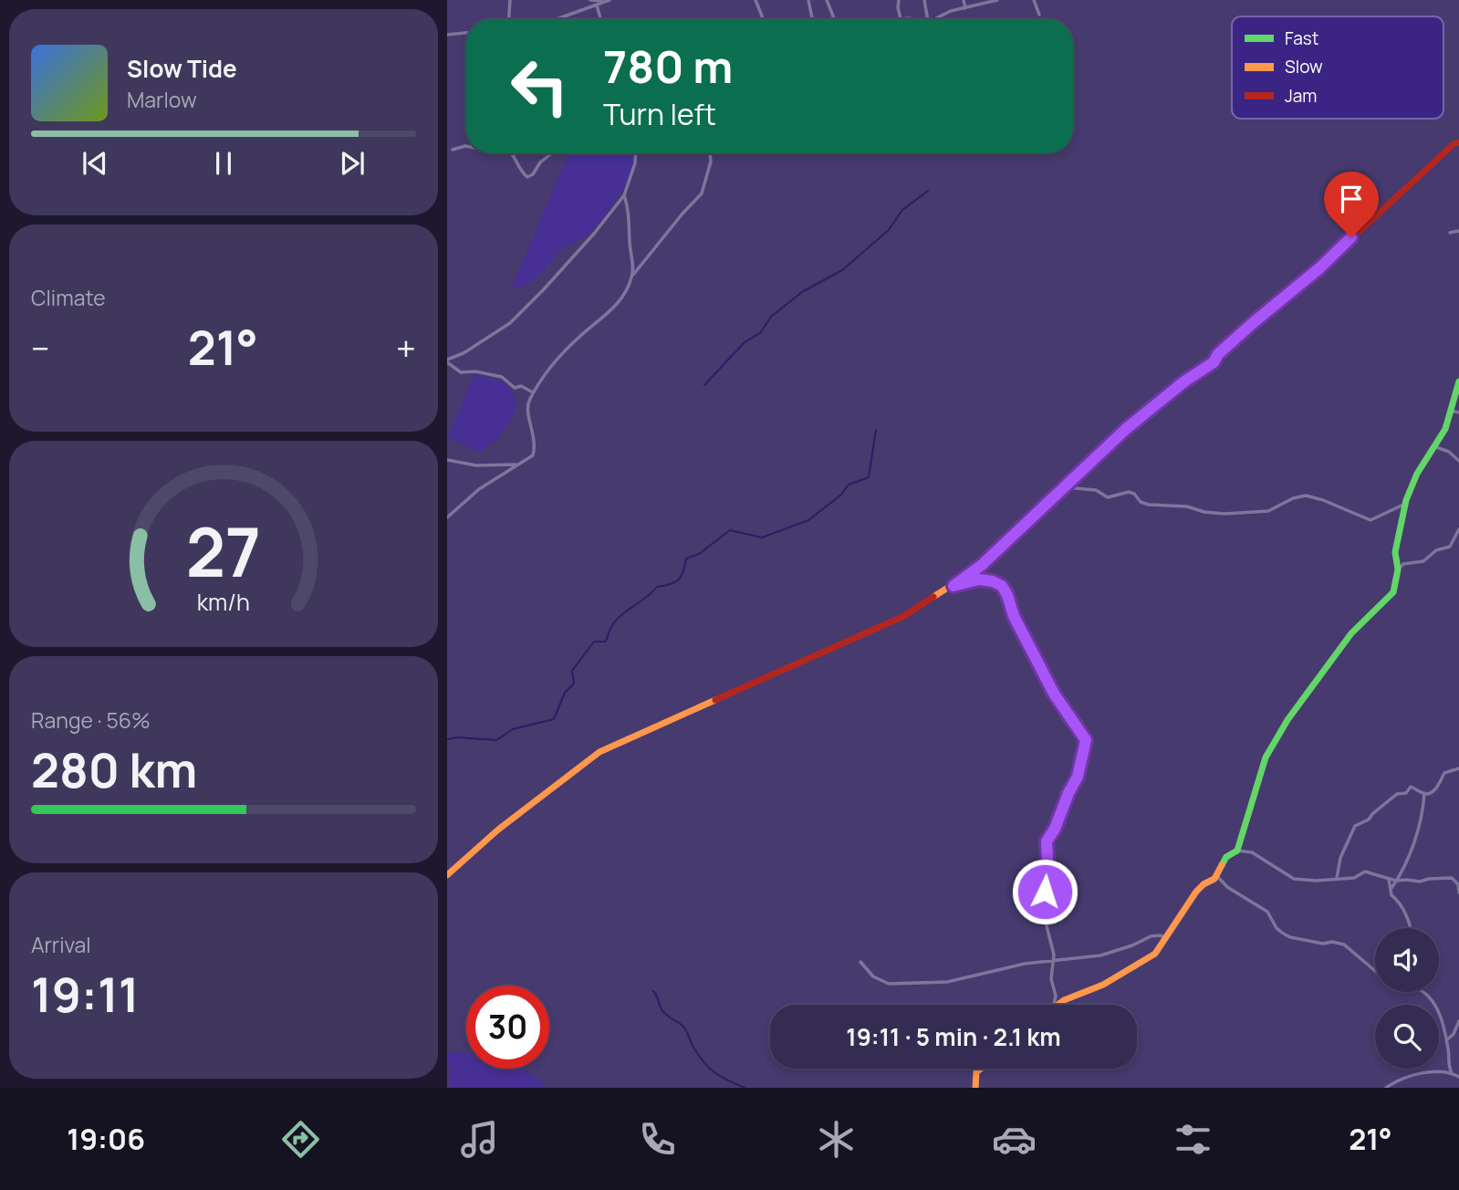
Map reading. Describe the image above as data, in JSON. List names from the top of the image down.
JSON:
{
  "legend": ["Fast", "Slow", "Jam"],
  "page": {
    "turn": ["780 m", "Turn left"],
    "song": ["Slow Tide", "Marlow"],
    "tile": [
      "Climate",
      ["Range · 56%", "280 km"],
      ["Arrival", "19:11"]
    ],
    "heat": ["−", "21°", "+"],
    "limit": "30",
    "trip": "19:11 · 5 min · 2.1 km",
    "tabs": ["19:06", "21°"],
    "gauge": ["27", "km/h"]
  }
}
